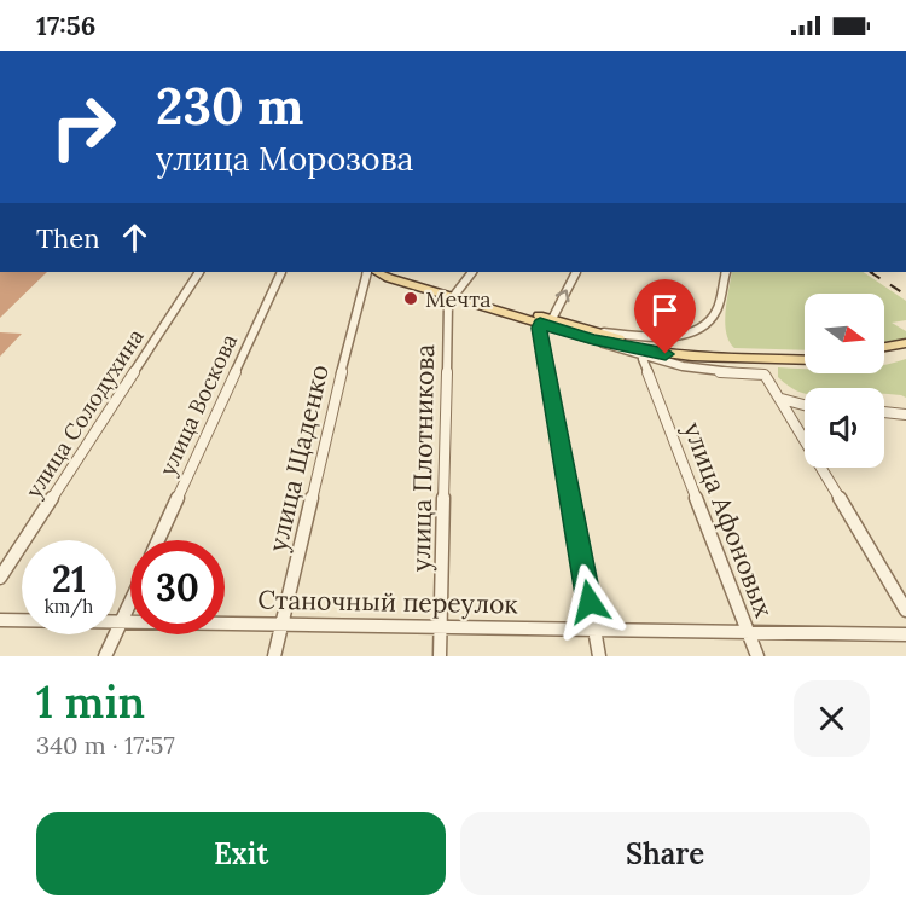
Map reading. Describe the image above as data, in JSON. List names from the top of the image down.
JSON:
{
  "streets": {
    "street": [
      "улица Воскова",
      "улица Солодухина",
      "улица Щаденко",
      "улица Плотникова",
      "улица Афоновых",
      "Станочный переулок"
    ]
  },
  "crossings": [
    ["улица Щаденко", "Станочный переулок"],
    ["улица Плотникова", "Станочный переулок"],
    ["улица Афоновых", "Станочный переулок"]
  ],
  "places": ["Мечта"],
  "north": "right",
  "page": {
    "status": "17:56",
    "turn": ["230 m", "улица Морозова"],
    "then": "Then",
    "speed": "21 km/h",
    "limit": "30",
    "heading": ["1 min", "340 m · 17:57"],
    "buttons": ["Exit", "Share"]
  }
}
